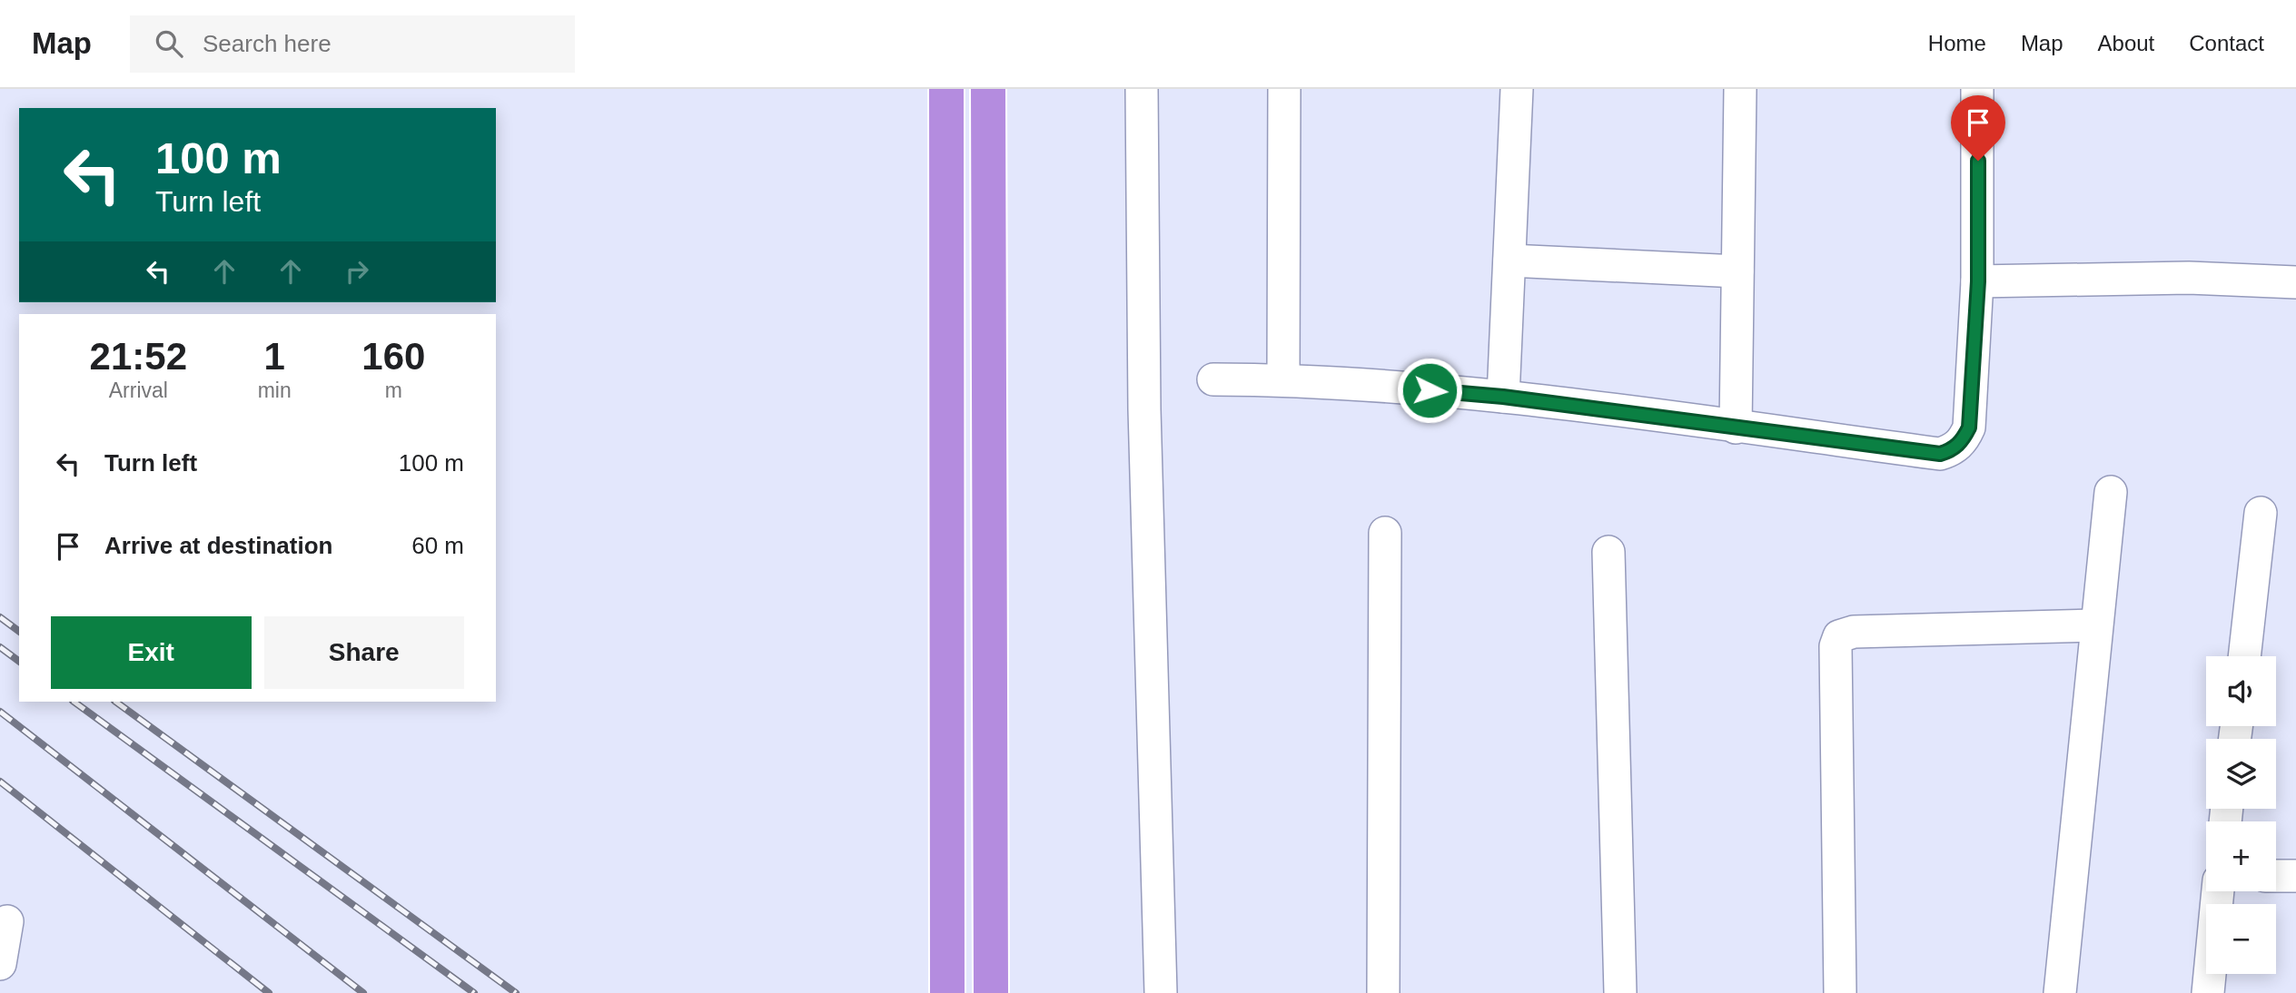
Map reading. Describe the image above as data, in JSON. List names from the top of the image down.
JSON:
{
  "page": {
    "header": "Map",
    "search": "Search here",
    "nav": [
      "Home",
      "Map",
      "About",
      "Contact"
    ],
    "turn": ["100 m", "Turn left"],
    "eta": [
      "21:52",
      "Arrival",
      "1",
      "min",
      "160",
      "m"
    ],
    "list": [
      {
        "name": "Turn left",
        "value": "100 m"
      },
      {
        "name": "Arrive at destination",
        "value": "60 m"
      }
    ],
    "buttons": ["Exit", "Share"],
    "map_buttons": ["+", "−"]
  }
}
